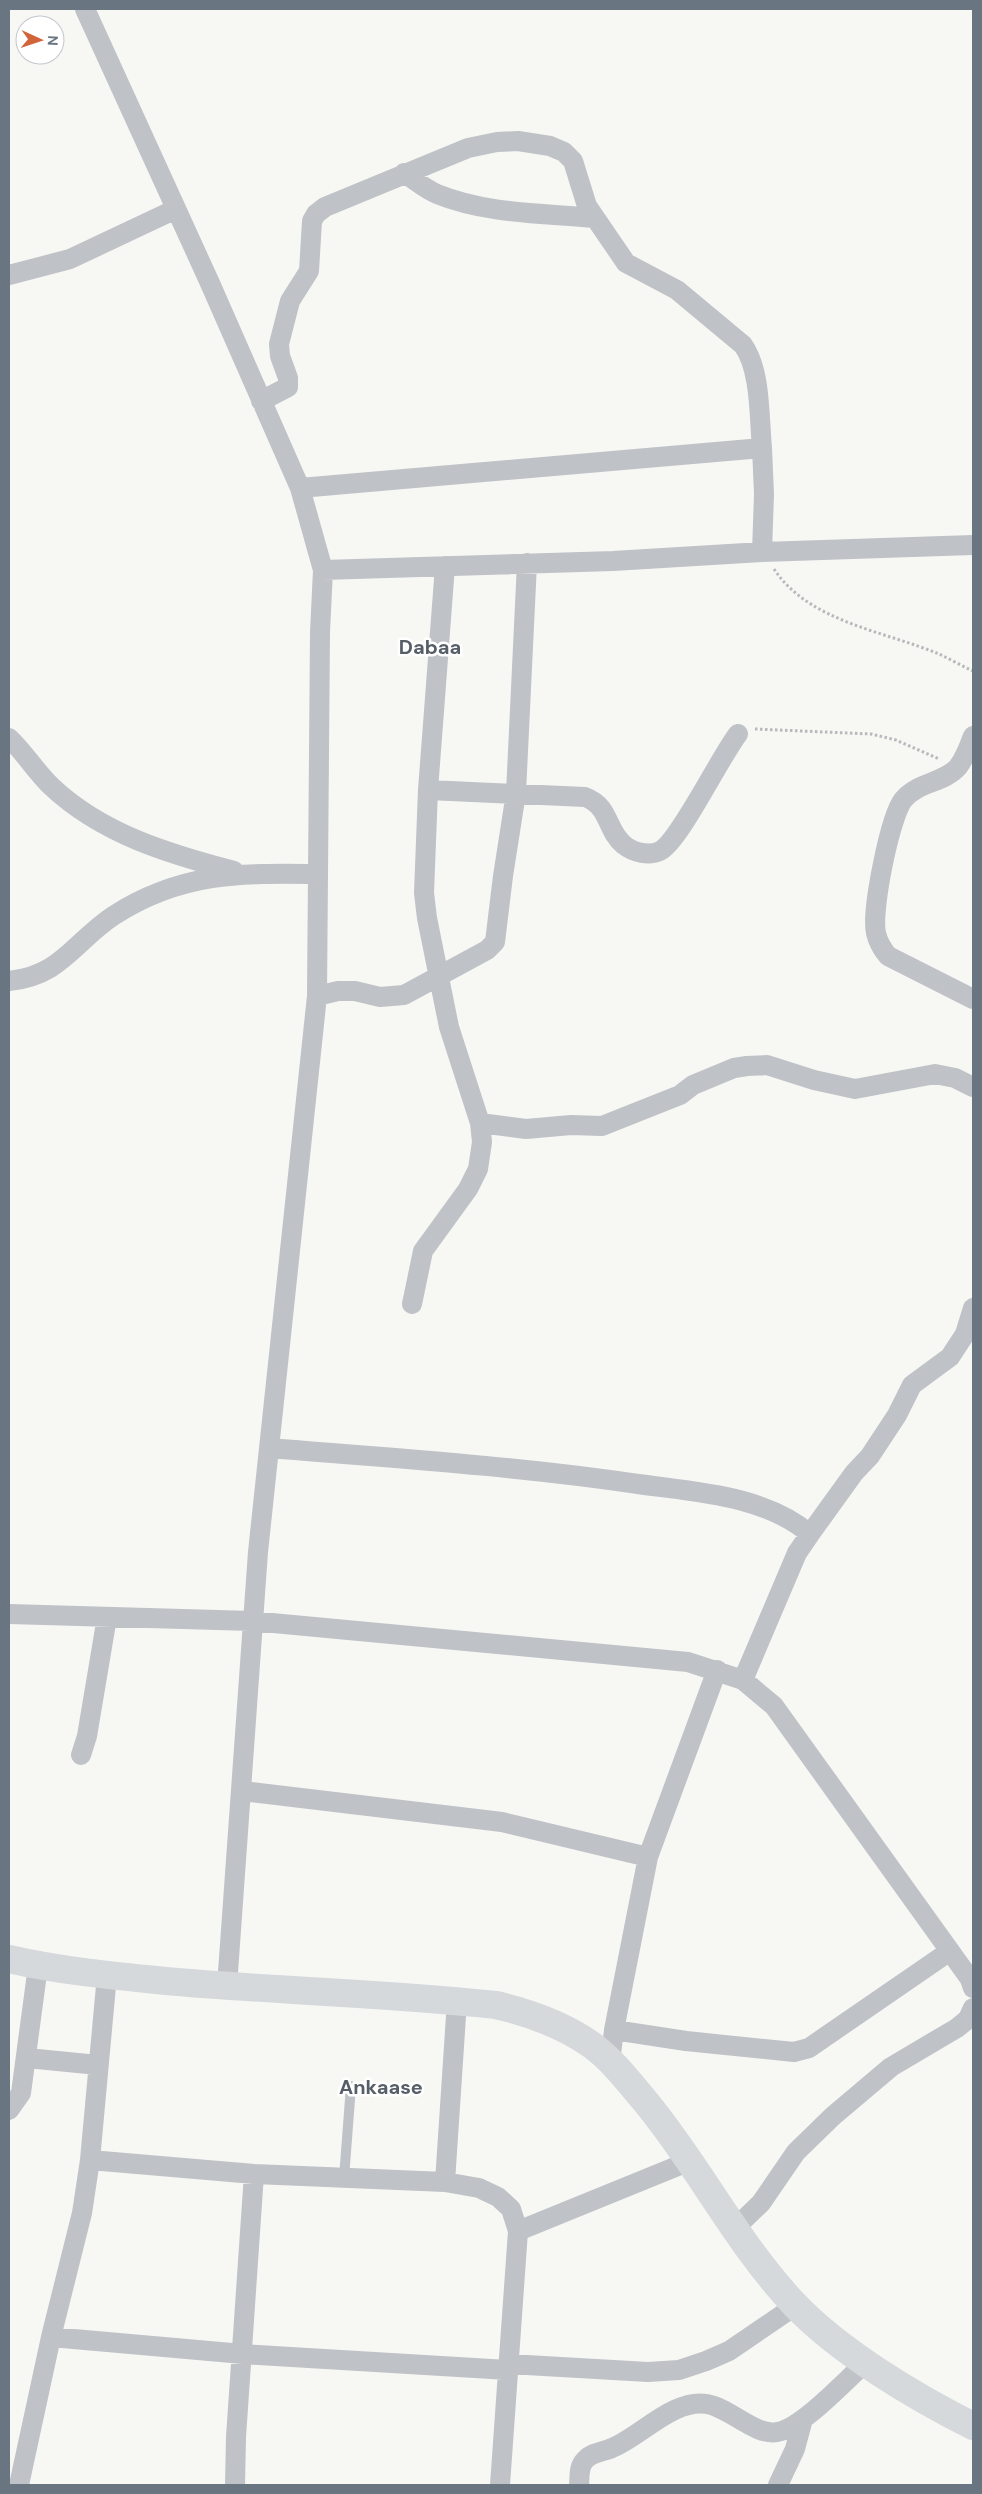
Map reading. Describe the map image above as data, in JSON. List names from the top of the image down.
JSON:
{
  "districts": ["Dabaa", "Ankaase"],
  "north": "right"
}
